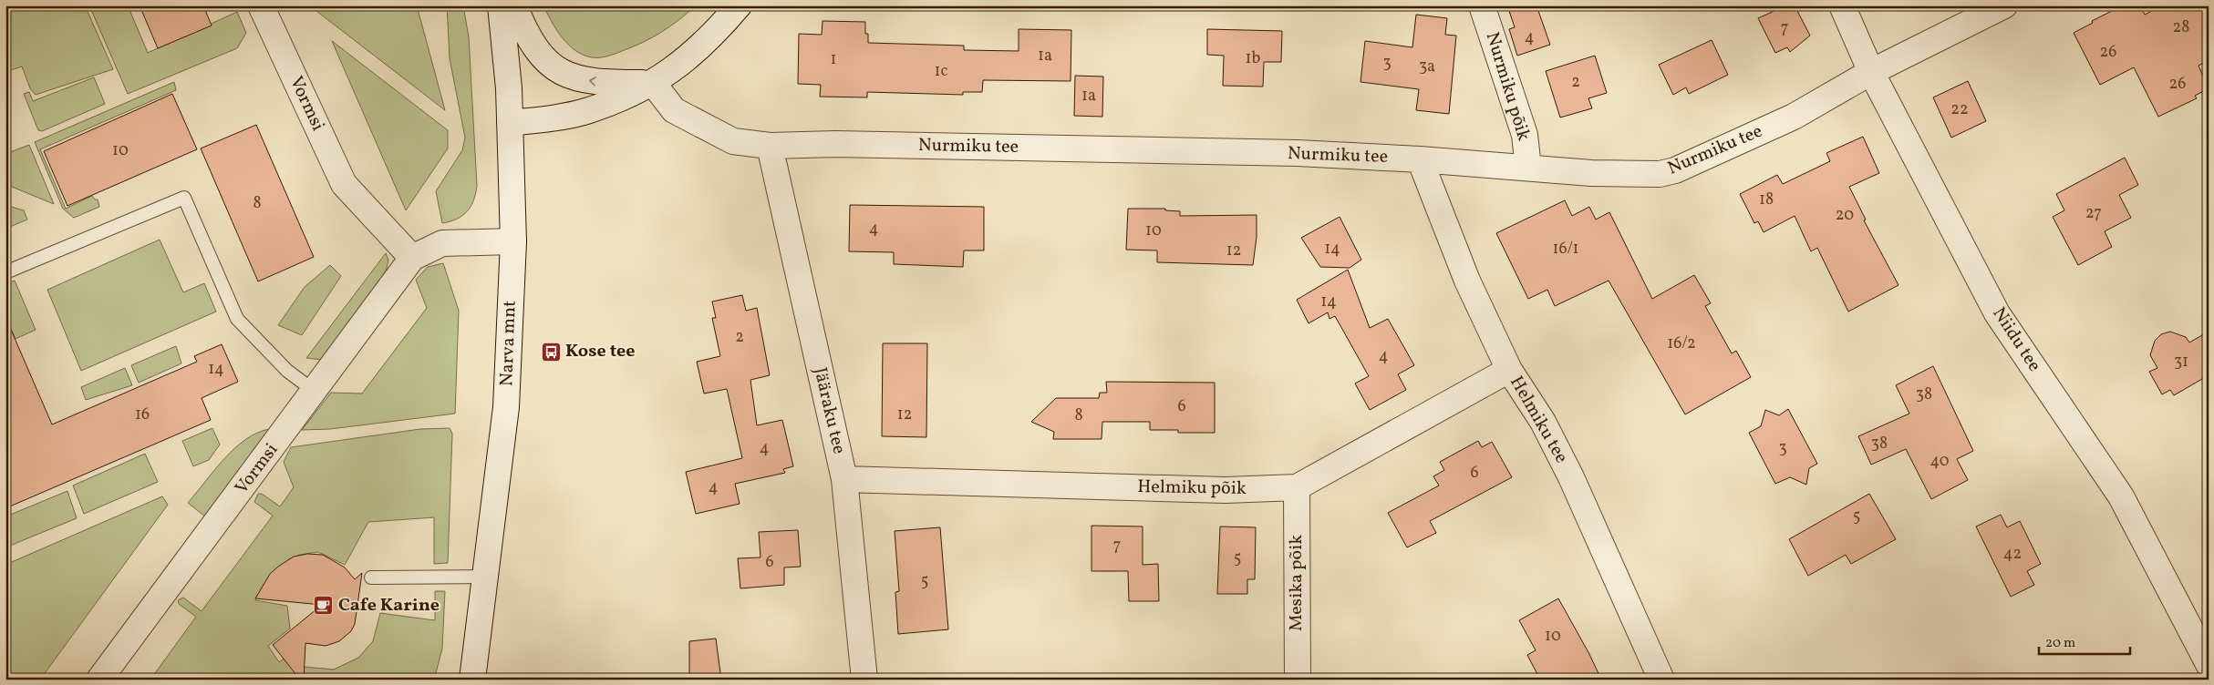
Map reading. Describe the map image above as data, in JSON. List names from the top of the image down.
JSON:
{
  "streets": {
    "street": [
      "Nurmiku põik",
      "Vormsi",
      "Nurmiku tee",
      "Niidu tee",
      "Narva mnt",
      "Jääraku tee",
      "Helmiku tee",
      "Helmiku põik",
      "Mesika põik"
    ]
  },
  "crossings": [
    ["Nurmiku põik", "Nurmiku tee"],
    ["Vormsi", "Narva mnt"],
    ["Nurmiku tee", "Niidu tee"],
    ["Nurmiku tee", "Jääraku tee"],
    ["Nurmiku tee", "Helmiku tee"],
    ["Jääraku tee", "Helmiku põik"],
    ["Helmiku tee", "Helmiku põik"],
    ["Helmiku põik", "Mesika põik"]
  ],
  "places": {
    "bus stop": ["Kose tee"],
    "cafe": ["Cafe Karine"]
  },
  "house_numbers": [
    "28",
    "7",
    "4",
    "26",
    "1a",
    "1b",
    "1",
    "3",
    "3a",
    "1c",
    "2",
    "26",
    "1a",
    "22",
    "10",
    "18",
    "8",
    "27",
    "20",
    "4",
    "10",
    "14",
    "16/1",
    "12",
    "14",
    "2",
    "16/2",
    "4",
    "31",
    "14",
    "38",
    "6",
    "16",
    "12",
    "8",
    "38",
    "4",
    "3",
    "40",
    "6",
    "4",
    "5",
    "7",
    "42",
    "5",
    "6",
    "5",
    "10"
  ],
  "scale_bar": "20 m"
}
